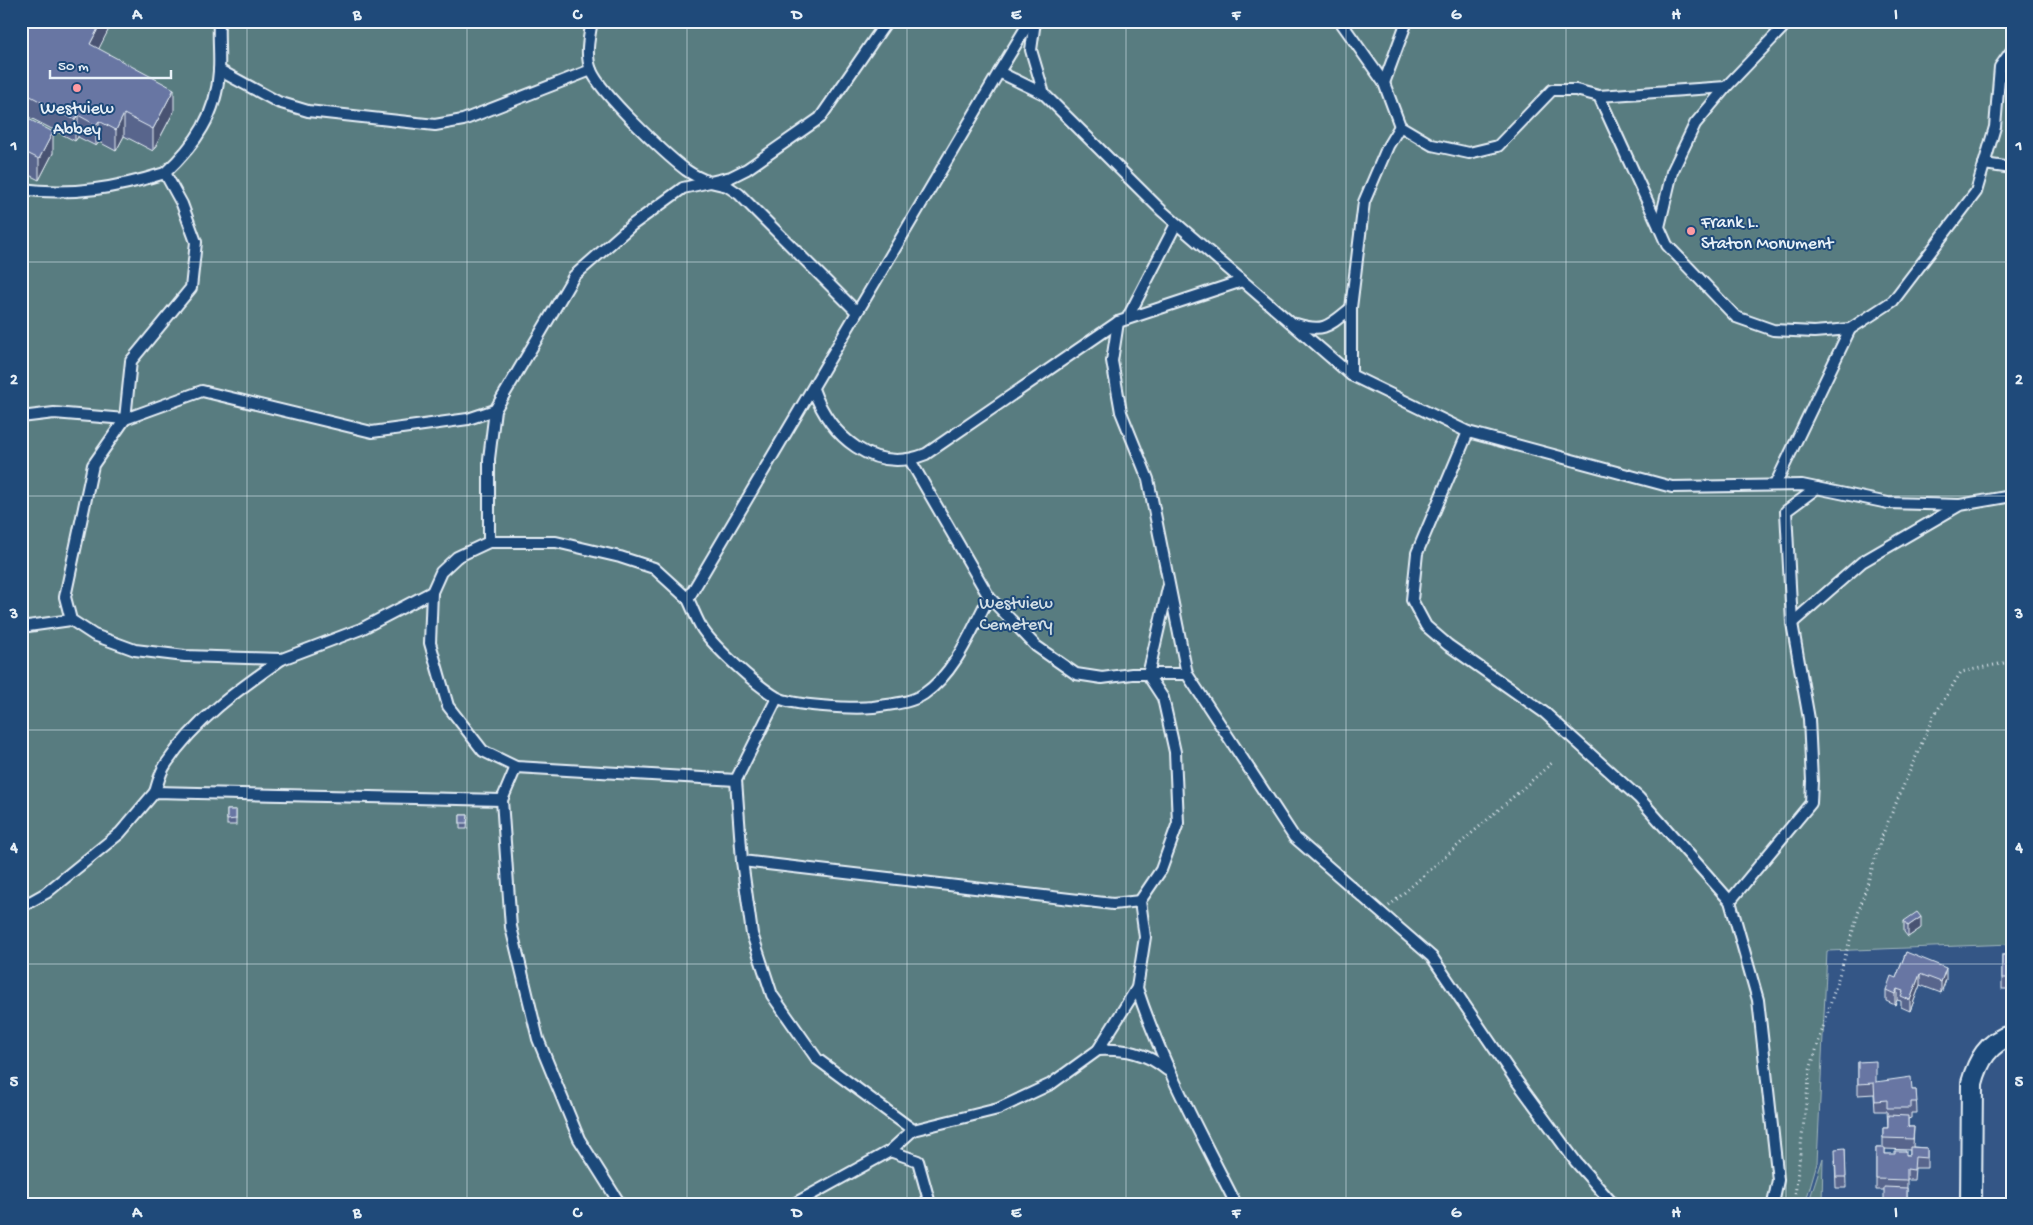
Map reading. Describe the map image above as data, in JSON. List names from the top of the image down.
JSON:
{
  "parks": ["Westview Cemetery"],
  "places": ["Westview Abbey", "Frank L. Staton Monument"],
  "scale_bar": "50 m",
  "grid": {
    "columns": [
      "A",
      "B",
      "C",
      "D",
      "E",
      "F",
      "G",
      "H",
      "I"
    ],
    "rows": [
      "1",
      "2",
      "3",
      "4",
      "5"
    ]
  }
}
